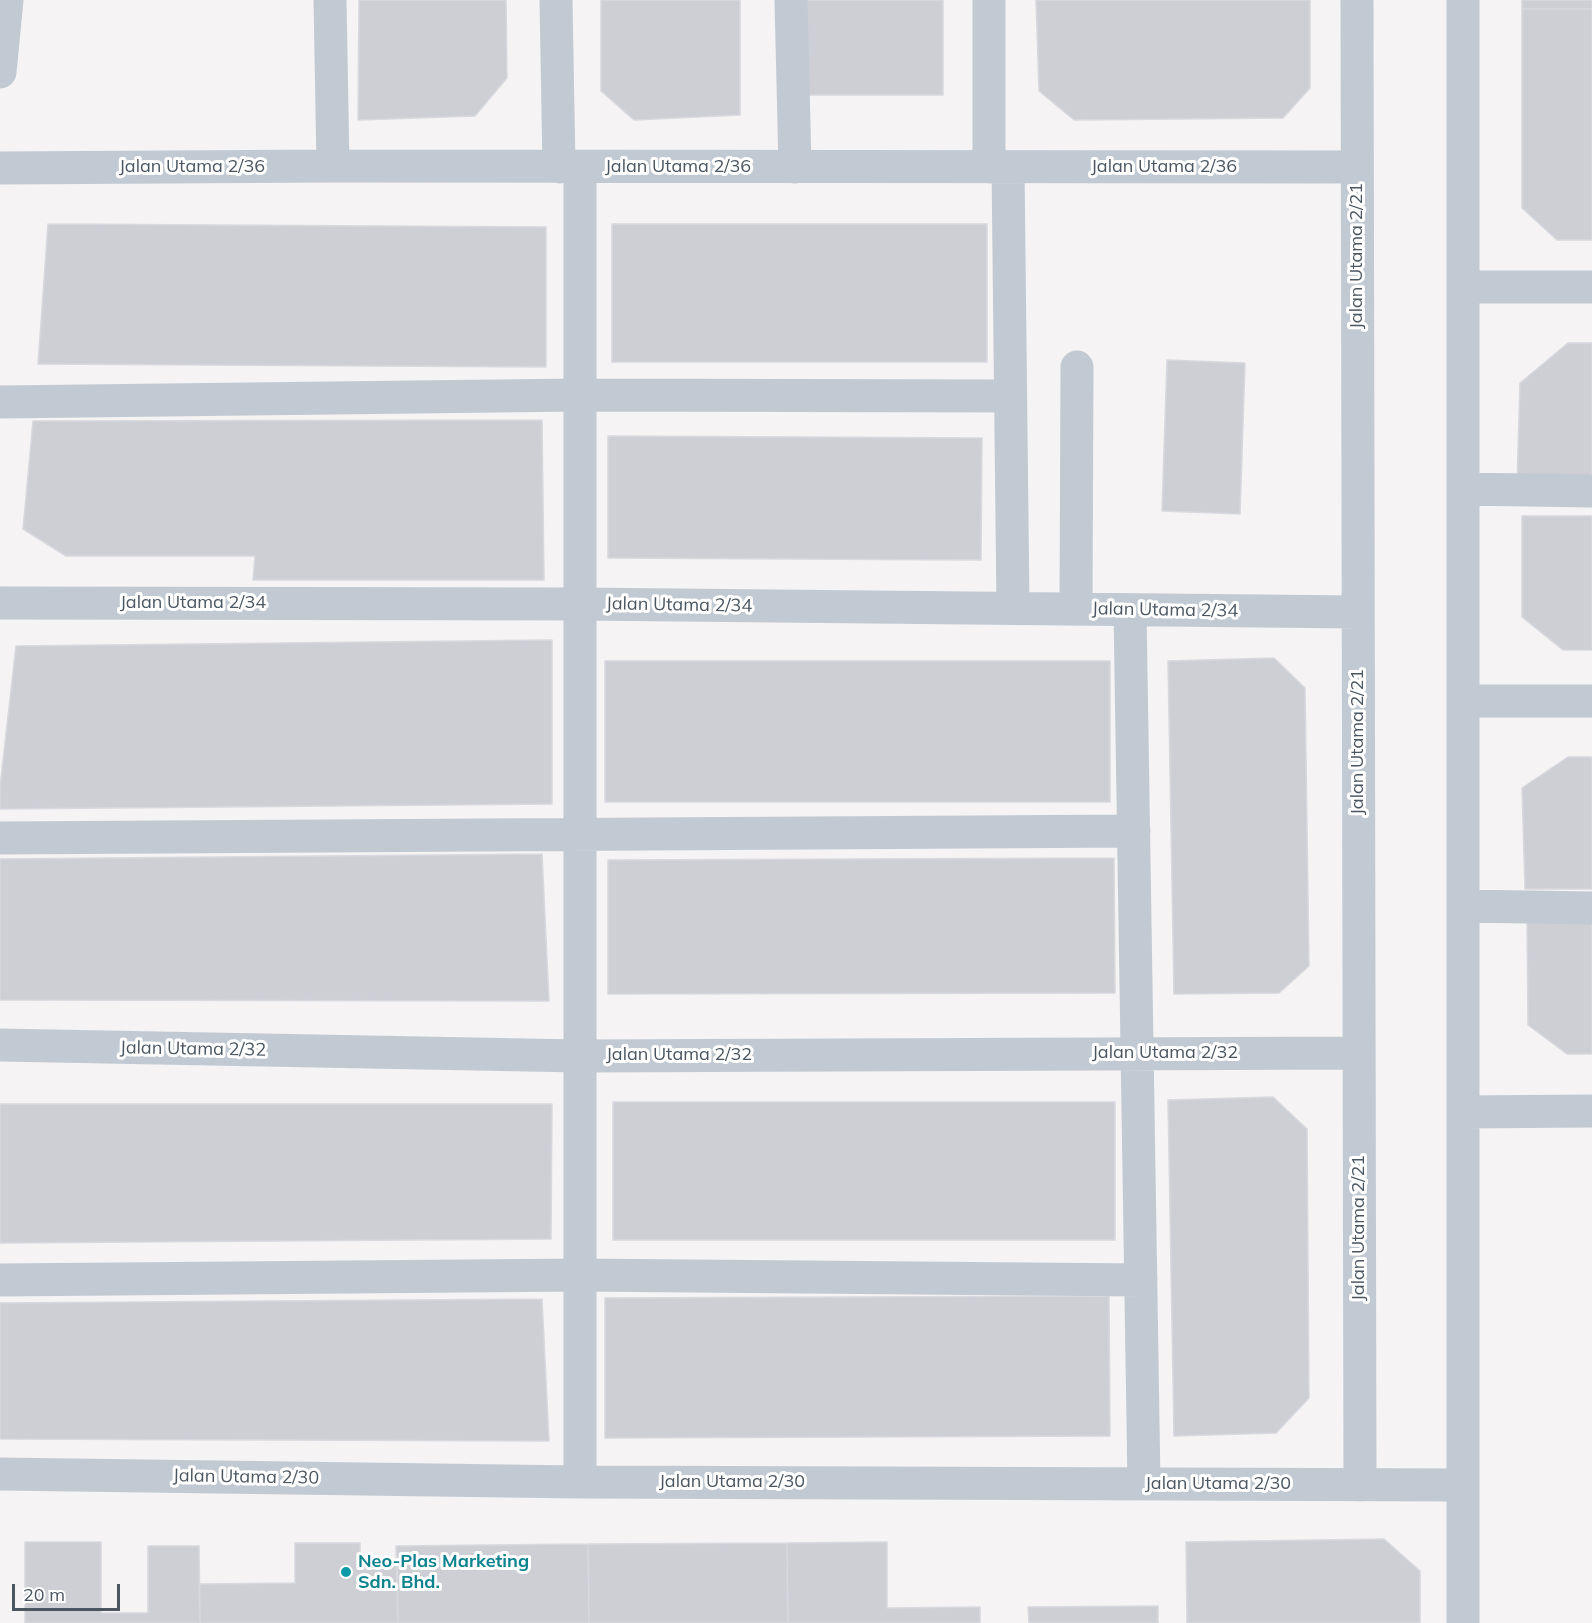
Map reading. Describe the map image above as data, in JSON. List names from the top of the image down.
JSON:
{
  "streets": {
    "street": [
      "Jalan Utama 2/36",
      "Jalan Utama 2/21",
      "Jalan Utama 2/34",
      "Jalan Utama 2/32",
      "Jalan Utama 2/30"
    ]
  },
  "crossings": [
    ["Jalan Utama 2/36", "Jalan Utama 2/21"],
    ["Jalan Utama 2/21", "Jalan Utama 2/34"],
    ["Jalan Utama 2/21", "Jalan Utama 2/32"],
    ["Jalan Utama 2/21", "Jalan Utama 2/30"]
  ],
  "places": ["Neo-Plas Marketing Sdn. Bhd."],
  "scale_bar": "20 m"
}
